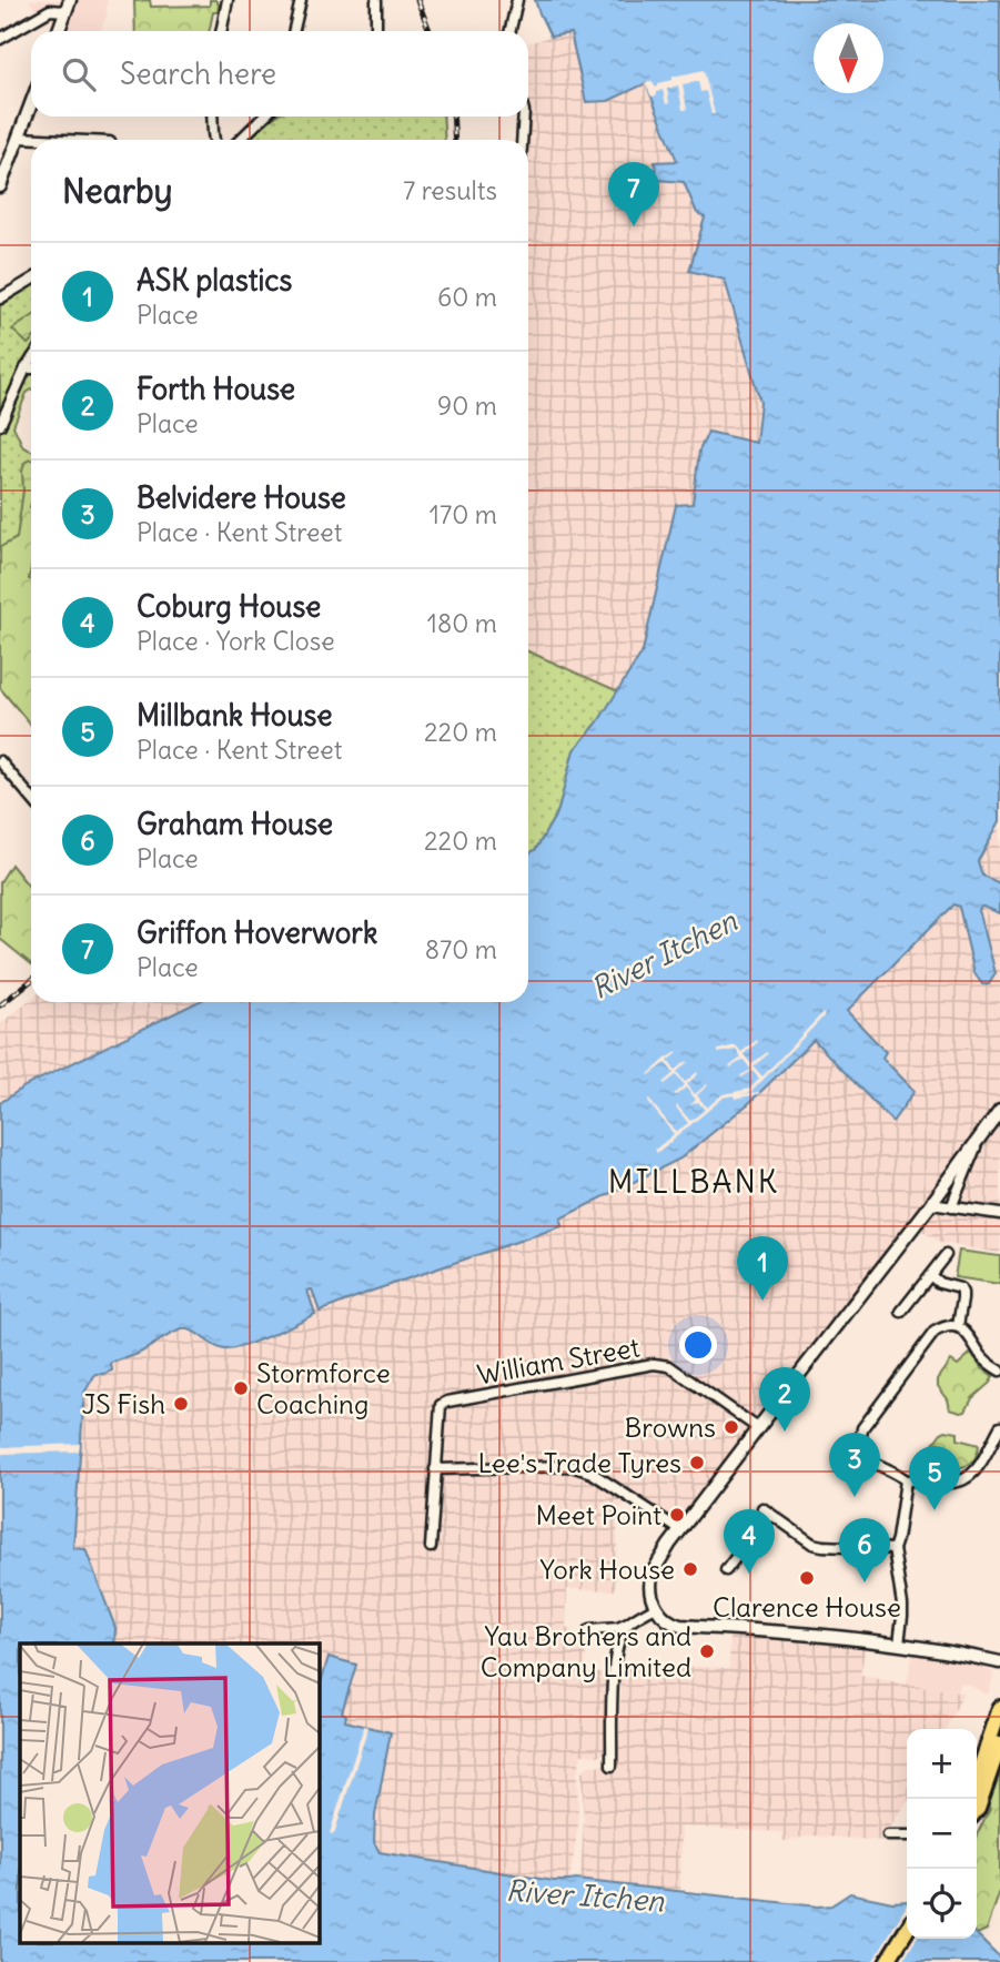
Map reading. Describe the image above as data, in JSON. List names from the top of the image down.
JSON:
{
  "streets": {
    "street": ["William Street"]
  },
  "districts": ["MILLBANK"],
  "water": ["River Itchen"],
  "places": [
    "Stormforce Coaching",
    "JS Fish",
    "Browns",
    "Lee's Trade Tyres",
    "Meet Point",
    "York House",
    "Clarence House",
    "Yau Brothers and Company Limited"
  ],
  "north": "bottom",
  "page": {
    "search": "Search here",
    "heading": ["Nearby", "7 results"],
    "pins": [
      "7",
      "1",
      "2",
      "3",
      "5",
      "4",
      "6"
    ],
    "list": [
      {
        "mark": "1",
        "name": "ASK plastics",
        "note": "Place",
        "value": "60 m"
      },
      {
        "mark": "2",
        "name": "Forth House",
        "note": "Place",
        "value": "90 m"
      },
      {
        "mark": "3",
        "name": "Belvidere House",
        "note": "Place · Kent Street",
        "value": "170 m"
      },
      {
        "mark": "4",
        "name": "Coburg House",
        "note": "Place · York Close",
        "value": "180 m"
      },
      {
        "mark": "5",
        "name": "Millbank House",
        "note": "Place · Kent Street",
        "value": "220 m"
      },
      {
        "mark": "6",
        "name": "Graham House",
        "note": "Place",
        "value": "220 m"
      },
      {
        "mark": "7",
        "name": "Griffon Hoverwork",
        "note": "Place",
        "value": "870 m"
      }
    ],
    "map_buttons": ["+", "−"]
  }
}
